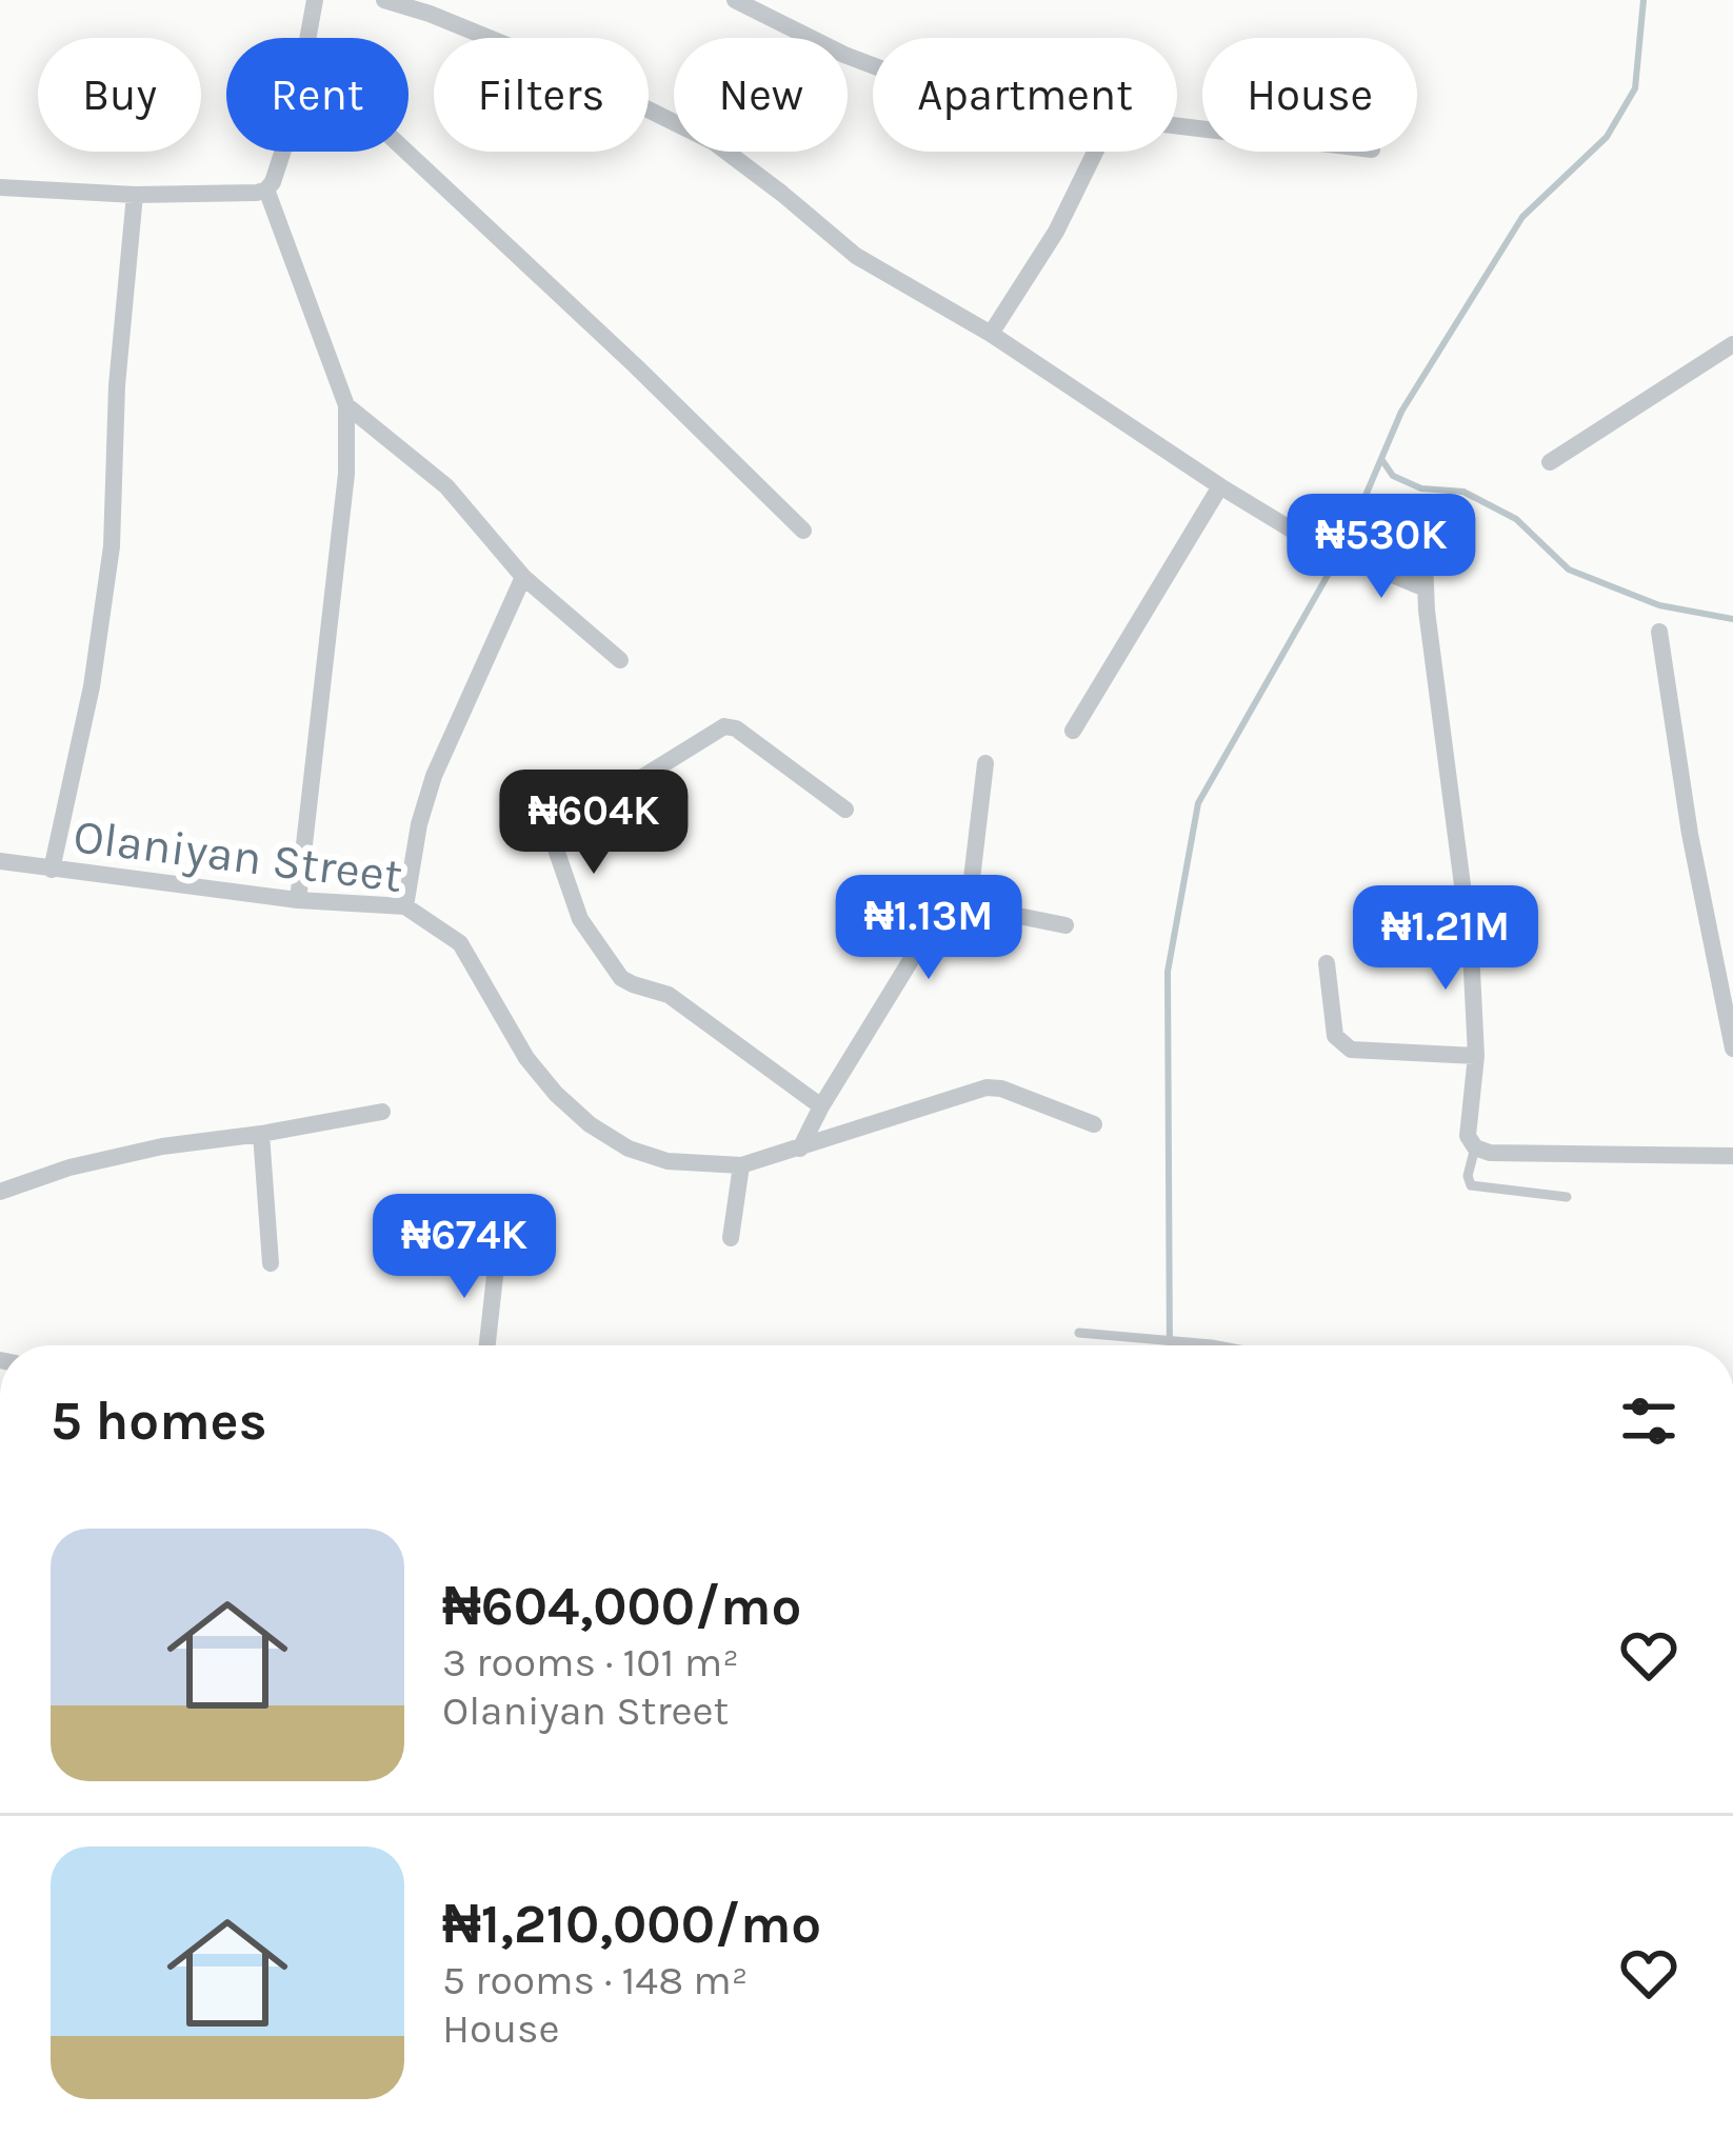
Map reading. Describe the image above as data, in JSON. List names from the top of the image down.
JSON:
{
  "streets": {
    "street": ["Olaniyan Street"]
  },
  "page": {
    "chip": [
      "Buy",
      "Rent",
      "Filters",
      "New",
      "Apartment",
      "House"
    ],
    "price": [
      "₦530K",
      "₦604K",
      "₦1.13M",
      "₦1.21M",
      "₦674K"
    ],
    "heading": "5 homes",
    "list": [
      {
        "name": "₦604,000/mo",
        "note": "3 rooms · 101 m² · Olaniyan Street"
      },
      {
        "name": "₦1,210,000/mo",
        "note": "5 rooms · 148 m² · House"
      }
    ]
  }
}
